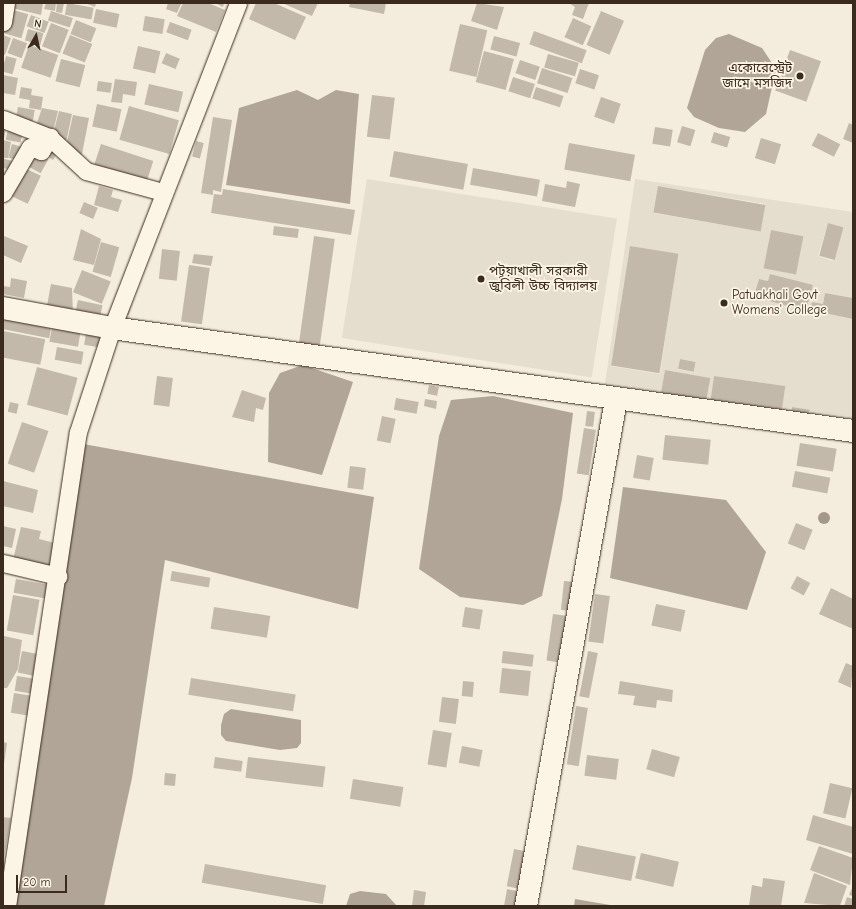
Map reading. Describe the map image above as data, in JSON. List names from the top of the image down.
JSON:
{
  "places": ["একোরেস্ট্রেট জামে মসজিদ", "পটুয়াখালী সরকারী জুবিলী উচ্চ বিদ্যালয়", "Patuakhali Govt Womens' College"],
  "scale_bar": "20 m",
  "north": "top"
}
